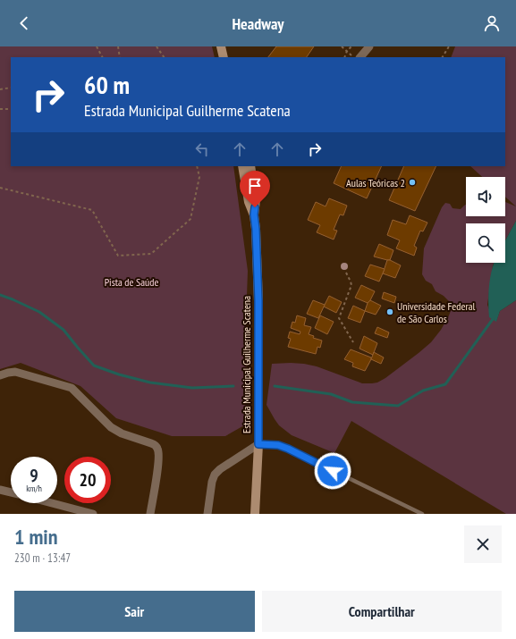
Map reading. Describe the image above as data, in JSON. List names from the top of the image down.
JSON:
{
  "streets": {
    "main road": ["Estrada Municipal Guilherme Scatena"]
  },
  "parks": ["Pista de Saúde"],
  "places": ["Aulas Teóricas 2", "Universidade Federal de São Carlos"],
  "page": {
    "header": "Headway",
    "turn": ["60 m", "Estrada Municipal Guilherme Scatena"],
    "speed": "9 km/h",
    "limit": "20",
    "heading": ["1 min", "230 m · 13:47"],
    "buttons": ["Sair", "Compartilhar"]
  }
}
